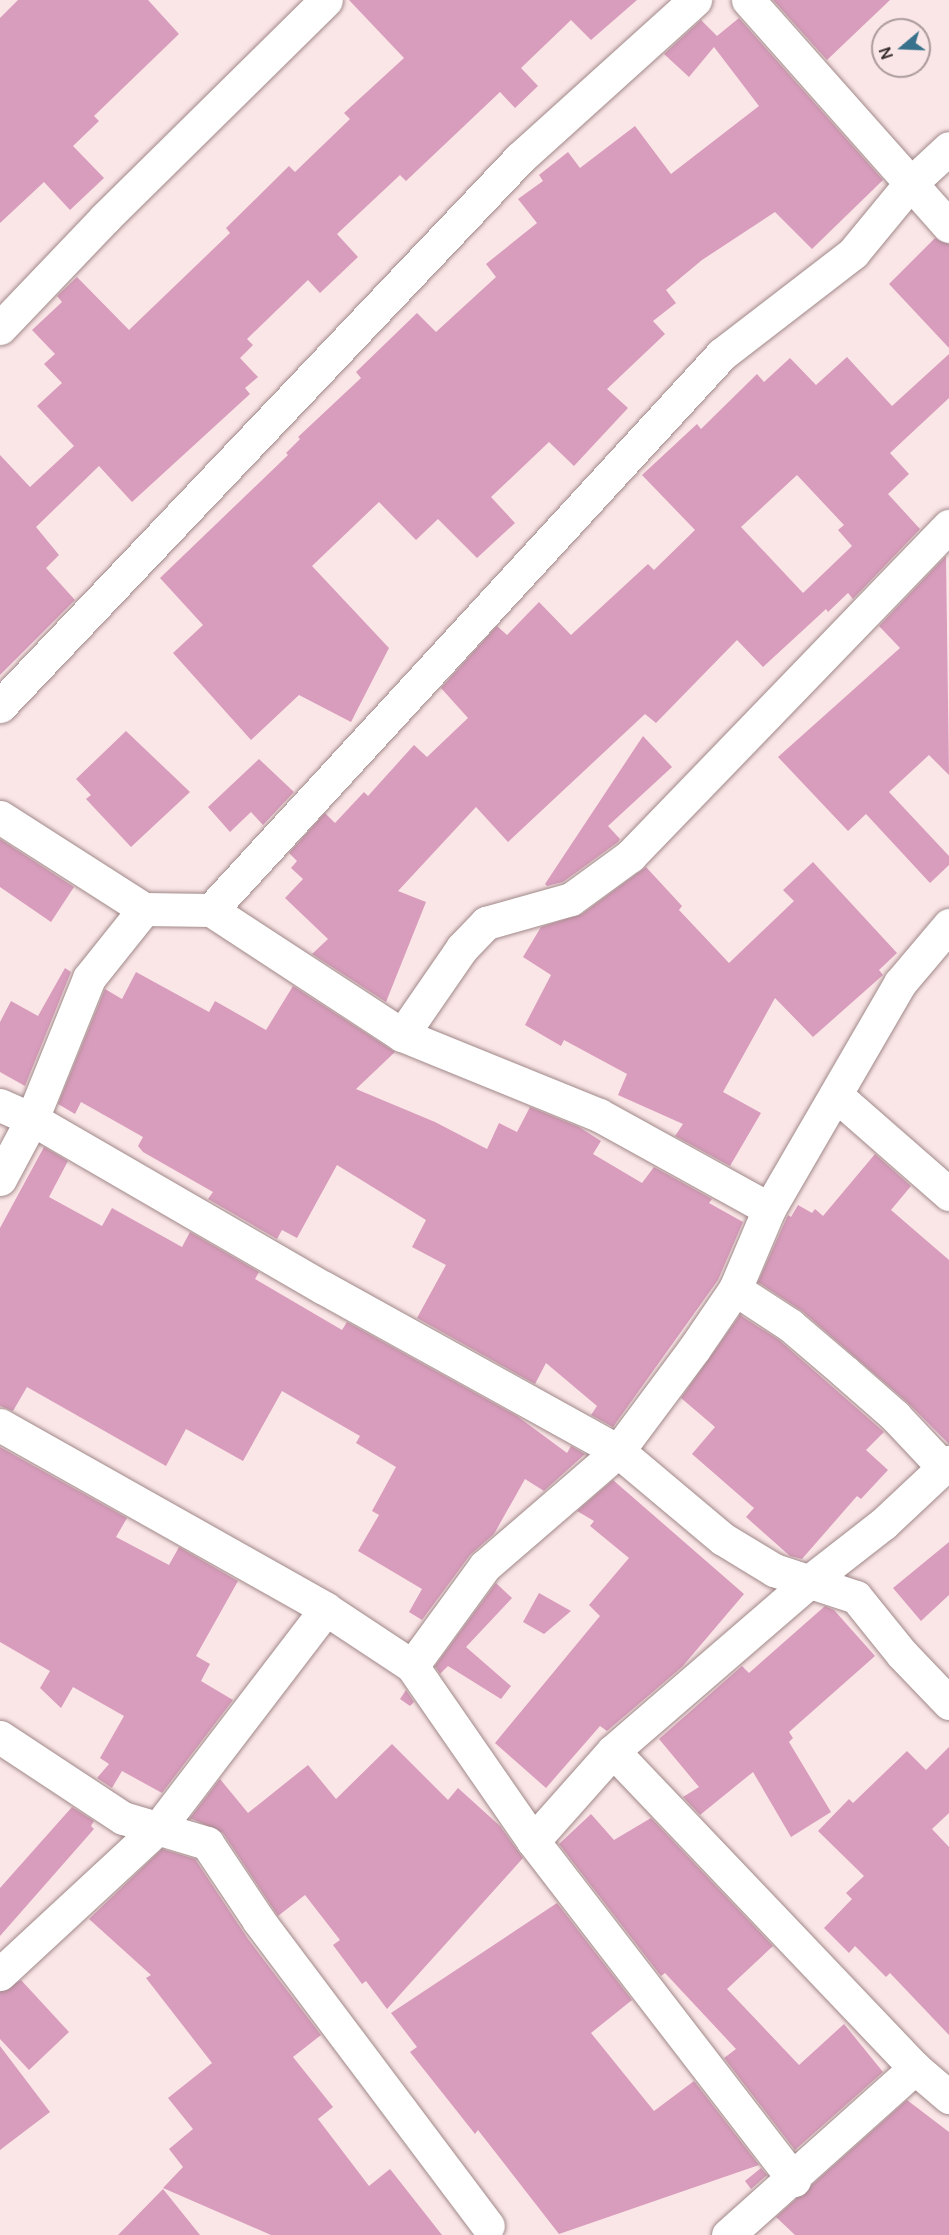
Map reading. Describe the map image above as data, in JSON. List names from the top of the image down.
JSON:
{
  "north": "left"
}
